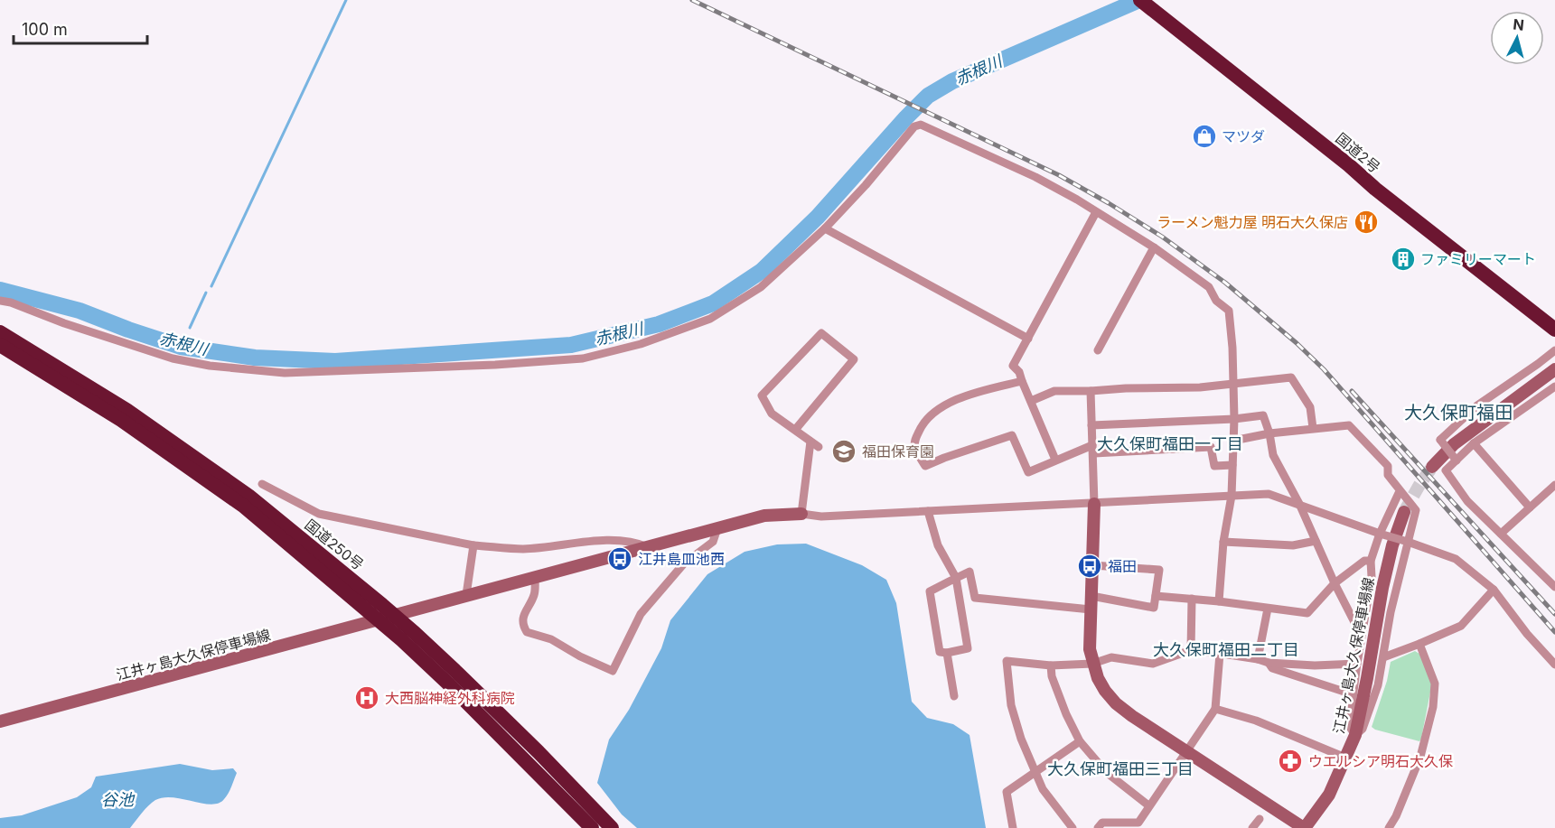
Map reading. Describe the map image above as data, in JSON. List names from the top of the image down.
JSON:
{
  "streets": {
    "highway": ["国道2号", "国道250号"],
    "main road": ["江井ヶ島大久保停車場線"]
  },
  "crossings": [
    ["国道250号", "江井ヶ島大久保停車場線"]
  ],
  "districts": [
    "大久保町福田",
    "大久保町福田一丁目",
    "大久保町福田二丁目",
    "大久保町福田三丁目"
  ],
  "water": ["赤根川", "谷池"],
  "places": {
    "shop": ["マツダ"],
    "restaurant": ["ラーメン魁力屋 明石大久保店"],
    "building": ["ファミリーマート"],
    "school or university": ["福田保育園"],
    "bus stop": ["江井島皿池西", "福田"],
    "hospital": ["大西脳神経外科病院"],
    "pharmacy": ["ウエルシア明石大久保"]
  },
  "scale_bar": "100 m",
  "north": "top"
}
